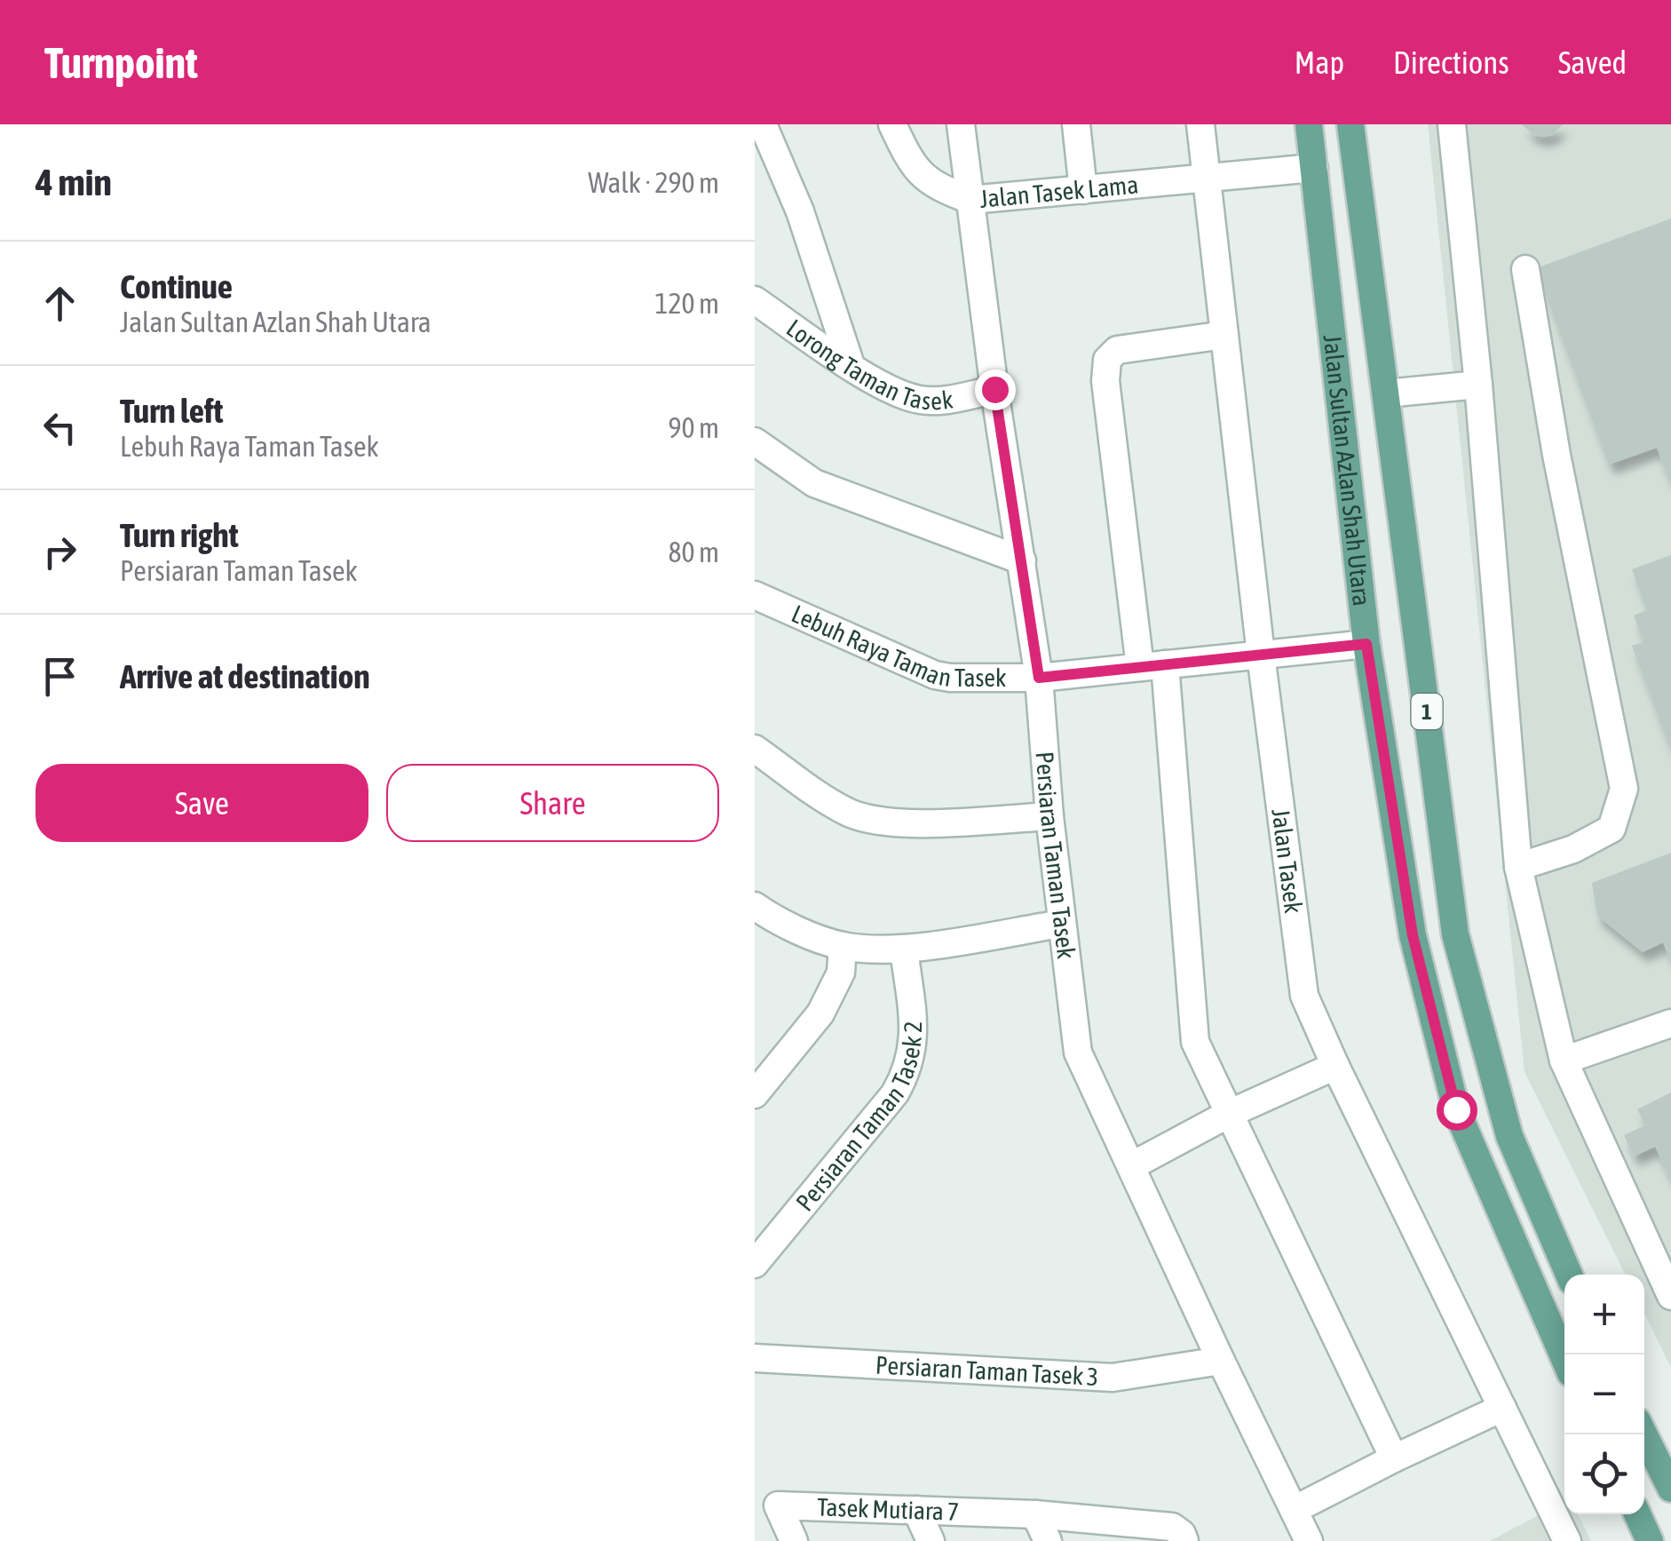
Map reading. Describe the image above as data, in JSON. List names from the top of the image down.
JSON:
{
  "streets": {
    "main road": ["Jalan Sultan Azlan Shah Utara", "1"],
    "street": [
      "Jalan Tasek Lama",
      "Lorong Taman Tasek",
      "Lebuh Raya Taman Tasek",
      "Persiaran Taman Tasek",
      "Jalan Tasek",
      "Persiaran Taman Tasek 2",
      "Persiaran Taman Tasek 3",
      "Tasek Mutiara 7"
    ]
  },
  "crossings": [
    ["Jalan Tasek Lama", "Jalan Sultan Azlan Shah Utara"],
    ["Jalan Tasek Lama", "Persiaran Taman Tasek"],
    ["Jalan Tasek Lama", "Jalan Tasek"],
    ["Lorong Taman Tasek", "Persiaran Taman Tasek"],
    ["Jalan Sultan Azlan Shah Utara", "Lebuh Raya Taman Tasek"],
    ["Lebuh Raya Taman Tasek", "Persiaran Taman Tasek"],
    ["Lebuh Raya Taman Tasek", "Jalan Tasek"],
    ["Persiaran Taman Tasek", "Persiaran Taman Tasek 3"]
  ],
  "page": {
    "header": "Turnpoint",
    "nav": ["Map", "Directions", "Saved"],
    "heading": ["4 min", "Walk · 290 m"],
    "list": [
      ["Continue", "Jalan Sultan Azlan Shah Utara", "120 m"],
      ["Turn left", "Lebuh Raya Taman Tasek", "90 m"],
      ["Turn right", "Persiaran Taman Tasek", "80 m"],
      "Arrive at destination"
    ],
    "buttons": ["Save", "Share"],
    "map_buttons": ["+", "−"]
  }
}
